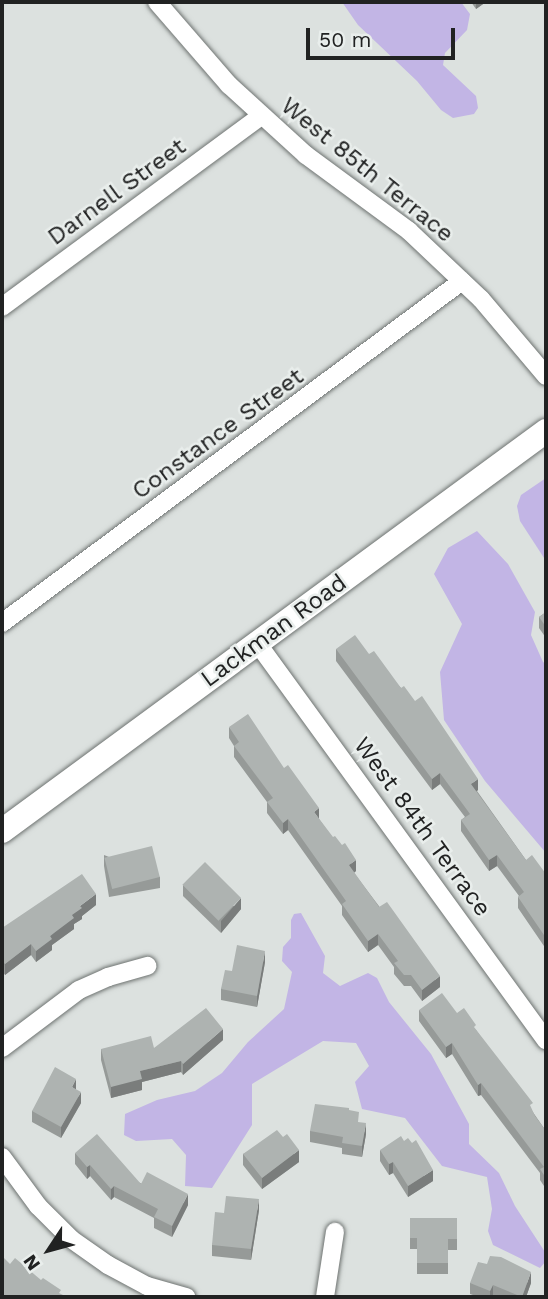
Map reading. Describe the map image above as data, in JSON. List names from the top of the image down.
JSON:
{
  "streets": {
    "main road": ["Lackman Road"],
    "street": [
      "West 85th Terrace",
      "Darnell Street",
      "Constance Street",
      "West 84th Terrace"
    ]
  },
  "crossings": [
    ["West 85th Terrace", "Darnell Street"],
    ["West 85th Terrace", "Constance Street"],
    ["Lackman Road", "West 84th Terrace"]
  ],
  "scale_bar": "50 m",
  "north": "bottom left"
}
